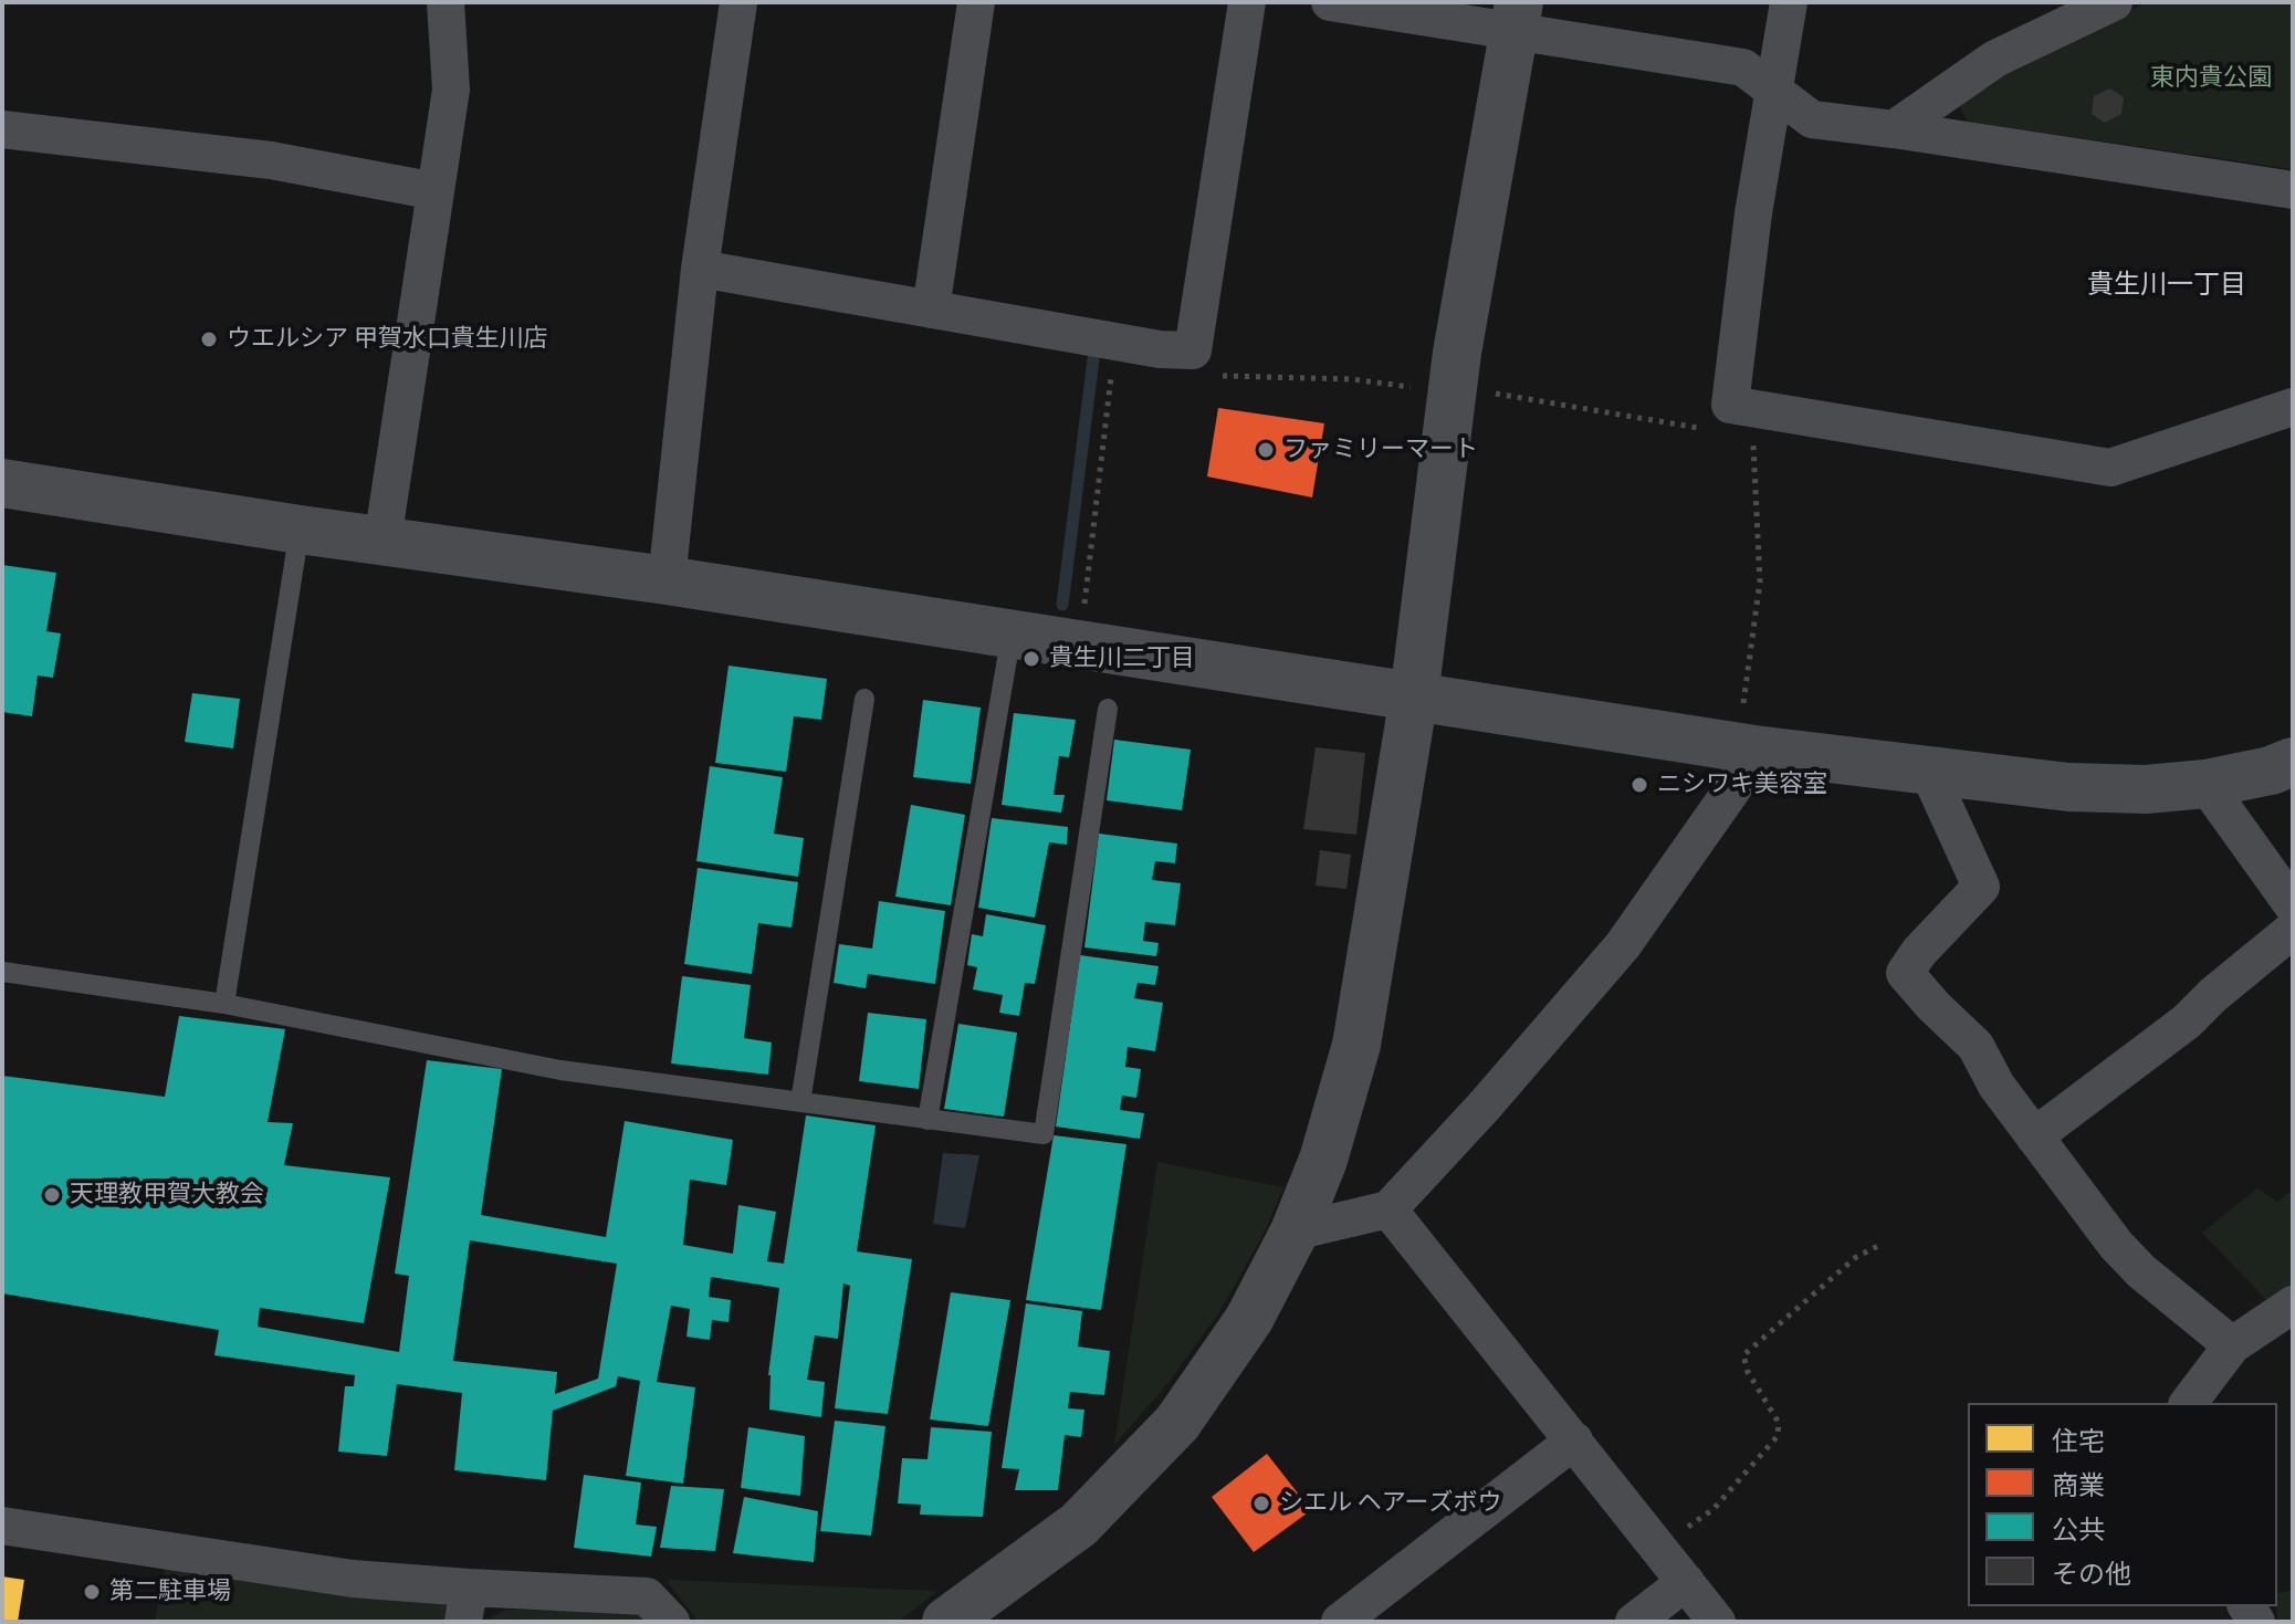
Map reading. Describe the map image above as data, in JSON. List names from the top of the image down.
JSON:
{
  "districts": ["貴生川一丁目"],
  "parks": ["東内貴公園"],
  "places": [
    "ウエルシア 甲賀水口貴生川店",
    "ファミリーマート",
    "貴生川二丁目",
    "ニシワキ美容室",
    "天理教甲賀大教会",
    "シエル ヘアーズボウ",
    "第二駐車場"
  ],
  "legend": [
    "住宅",
    "商業",
    "公共",
    "その他"
  ]
}
